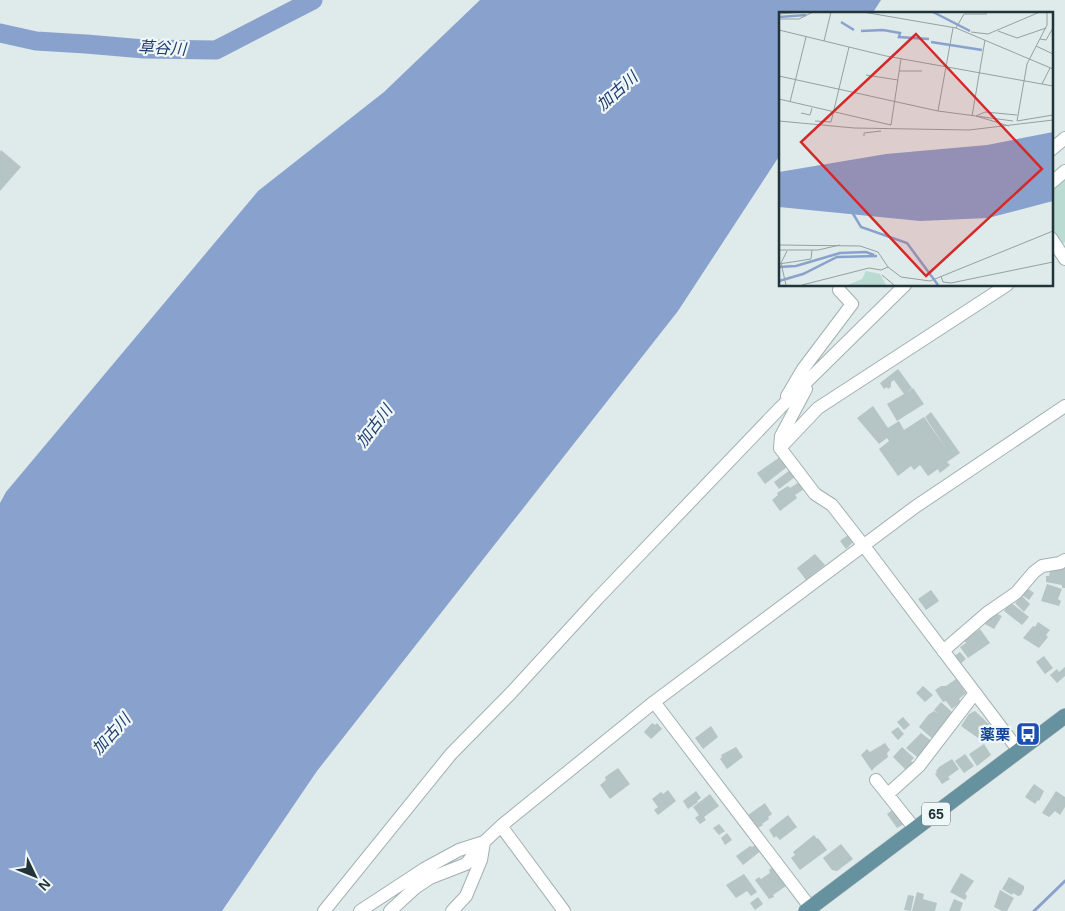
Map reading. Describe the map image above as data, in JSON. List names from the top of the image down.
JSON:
{
  "streets": {
    "main road": ["65"]
  },
  "water": ["草谷川", "加古川"],
  "places": {
    "bus stop": ["薬栗"]
  },
  "north": "bottom right"
}
